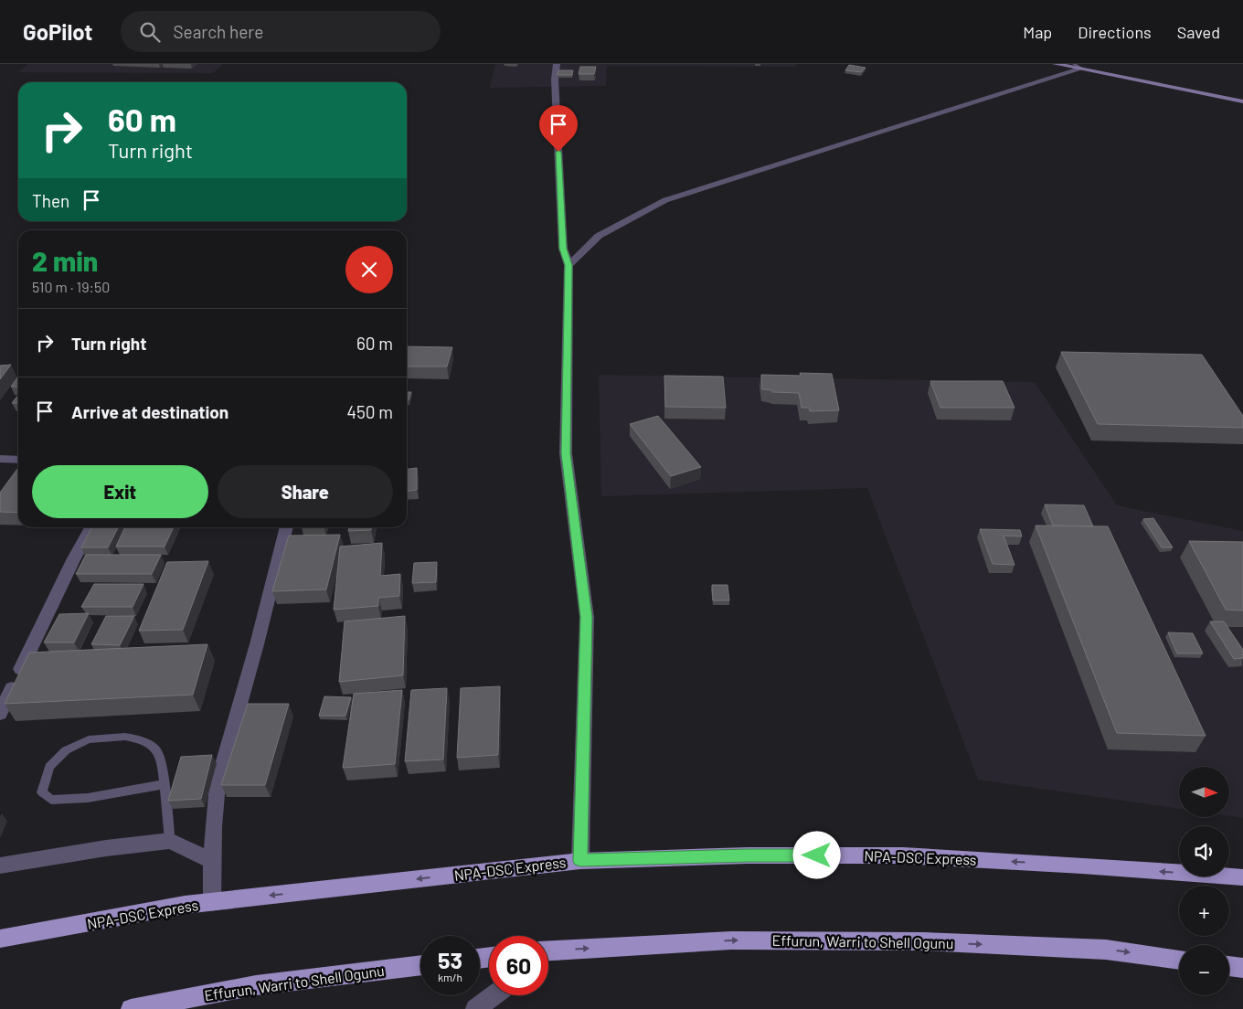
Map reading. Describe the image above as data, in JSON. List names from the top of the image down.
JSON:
{
  "streets": {
    "main road": ["NPA-DSC Express", "Effurun, Warri to Shell Ogunu"]
  },
  "one_way": ["NPA-DSC Express", "Effurun, Warri to Shell Ogunu"],
  "north": "right",
  "page": {
    "header": "GoPilot",
    "search": "Search here",
    "nav": ["Map", "Directions", "Saved"],
    "turn": ["60 m", "Turn right"],
    "then": "Then",
    "heading": ["2 min", "510 m · 19:50"],
    "list": [
      {
        "name": "Turn right",
        "value": "60 m"
      },
      {
        "name": "Arrive at destination",
        "value": "450 m"
      }
    ],
    "buttons": ["Exit", "Share"],
    "map_buttons": ["+", "−"],
    "speed": "53 km/h",
    "limit": "60"
  }
}
